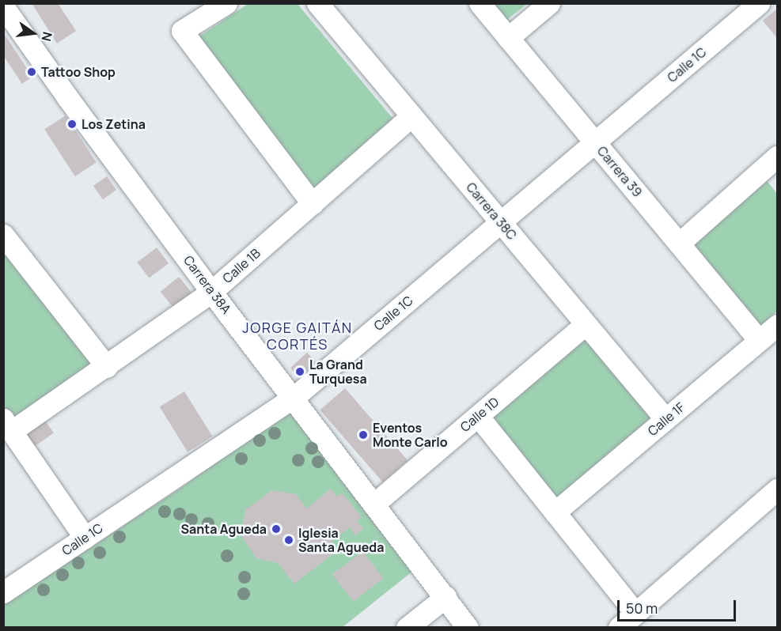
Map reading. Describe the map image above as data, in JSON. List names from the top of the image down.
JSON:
{
  "streets": {
    "street": [
      "Calle 1C",
      "Carrera 39",
      "Carrera 38C",
      "Calle 1B",
      "Carrera 38A",
      "Calle 1D",
      "Calle 1F"
    ]
  },
  "crossings": [
    ["Calle 1C", "Carrera 39"],
    ["Calle 1C", "Carrera 38C"],
    ["Calle 1C", "Carrera 38A"],
    ["Carrera 39", "Calle 1F"],
    ["Carrera 38C", "Calle 1B"],
    ["Carrera 38C", "Calle 1D"],
    ["Carrera 38C", "Calle 1F"],
    ["Calle 1B", "Carrera 38A"],
    ["Carrera 38A", "Calle 1D"]
  ],
  "districts": ["JORGE GAITÁN CORTÉS"],
  "places": [
    "Tattoo Shop",
    "Los Zetina",
    "La Grand Turquesa",
    "Eventos Monte Carlo",
    "Santa Agueda",
    "Iglesia Santa Agueda"
  ],
  "scale_bar": "50 m",
  "north": "right"
}
